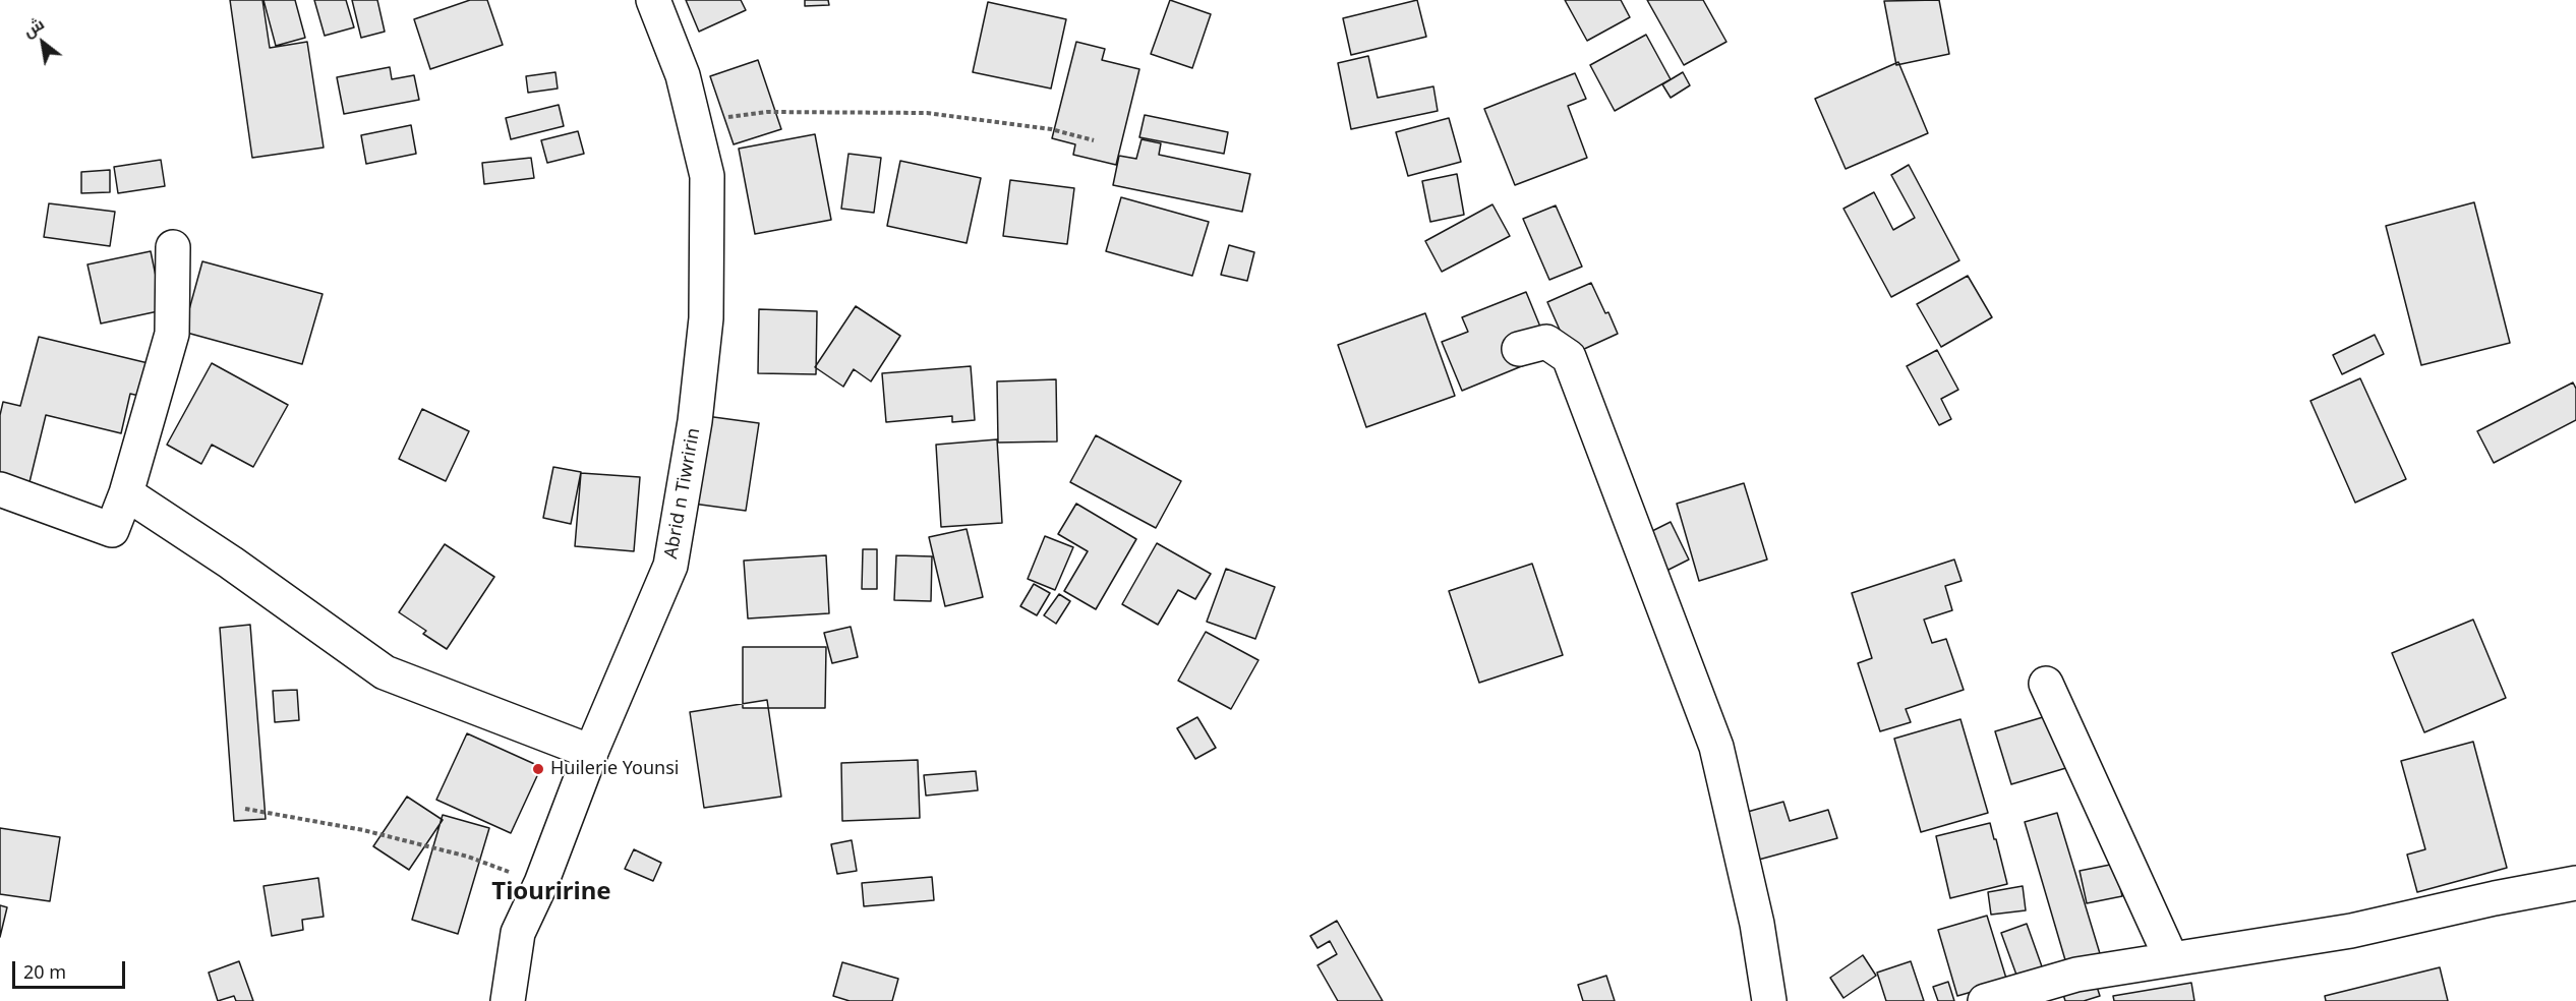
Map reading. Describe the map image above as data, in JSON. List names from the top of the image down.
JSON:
{
  "streets": {
    "street": ["Abrid n Tiwririn"]
  },
  "districts": ["Tiouririne"],
  "places": ["Huilerie Younsi"],
  "scale_bar": "20 m",
  "north": "top left"
}
